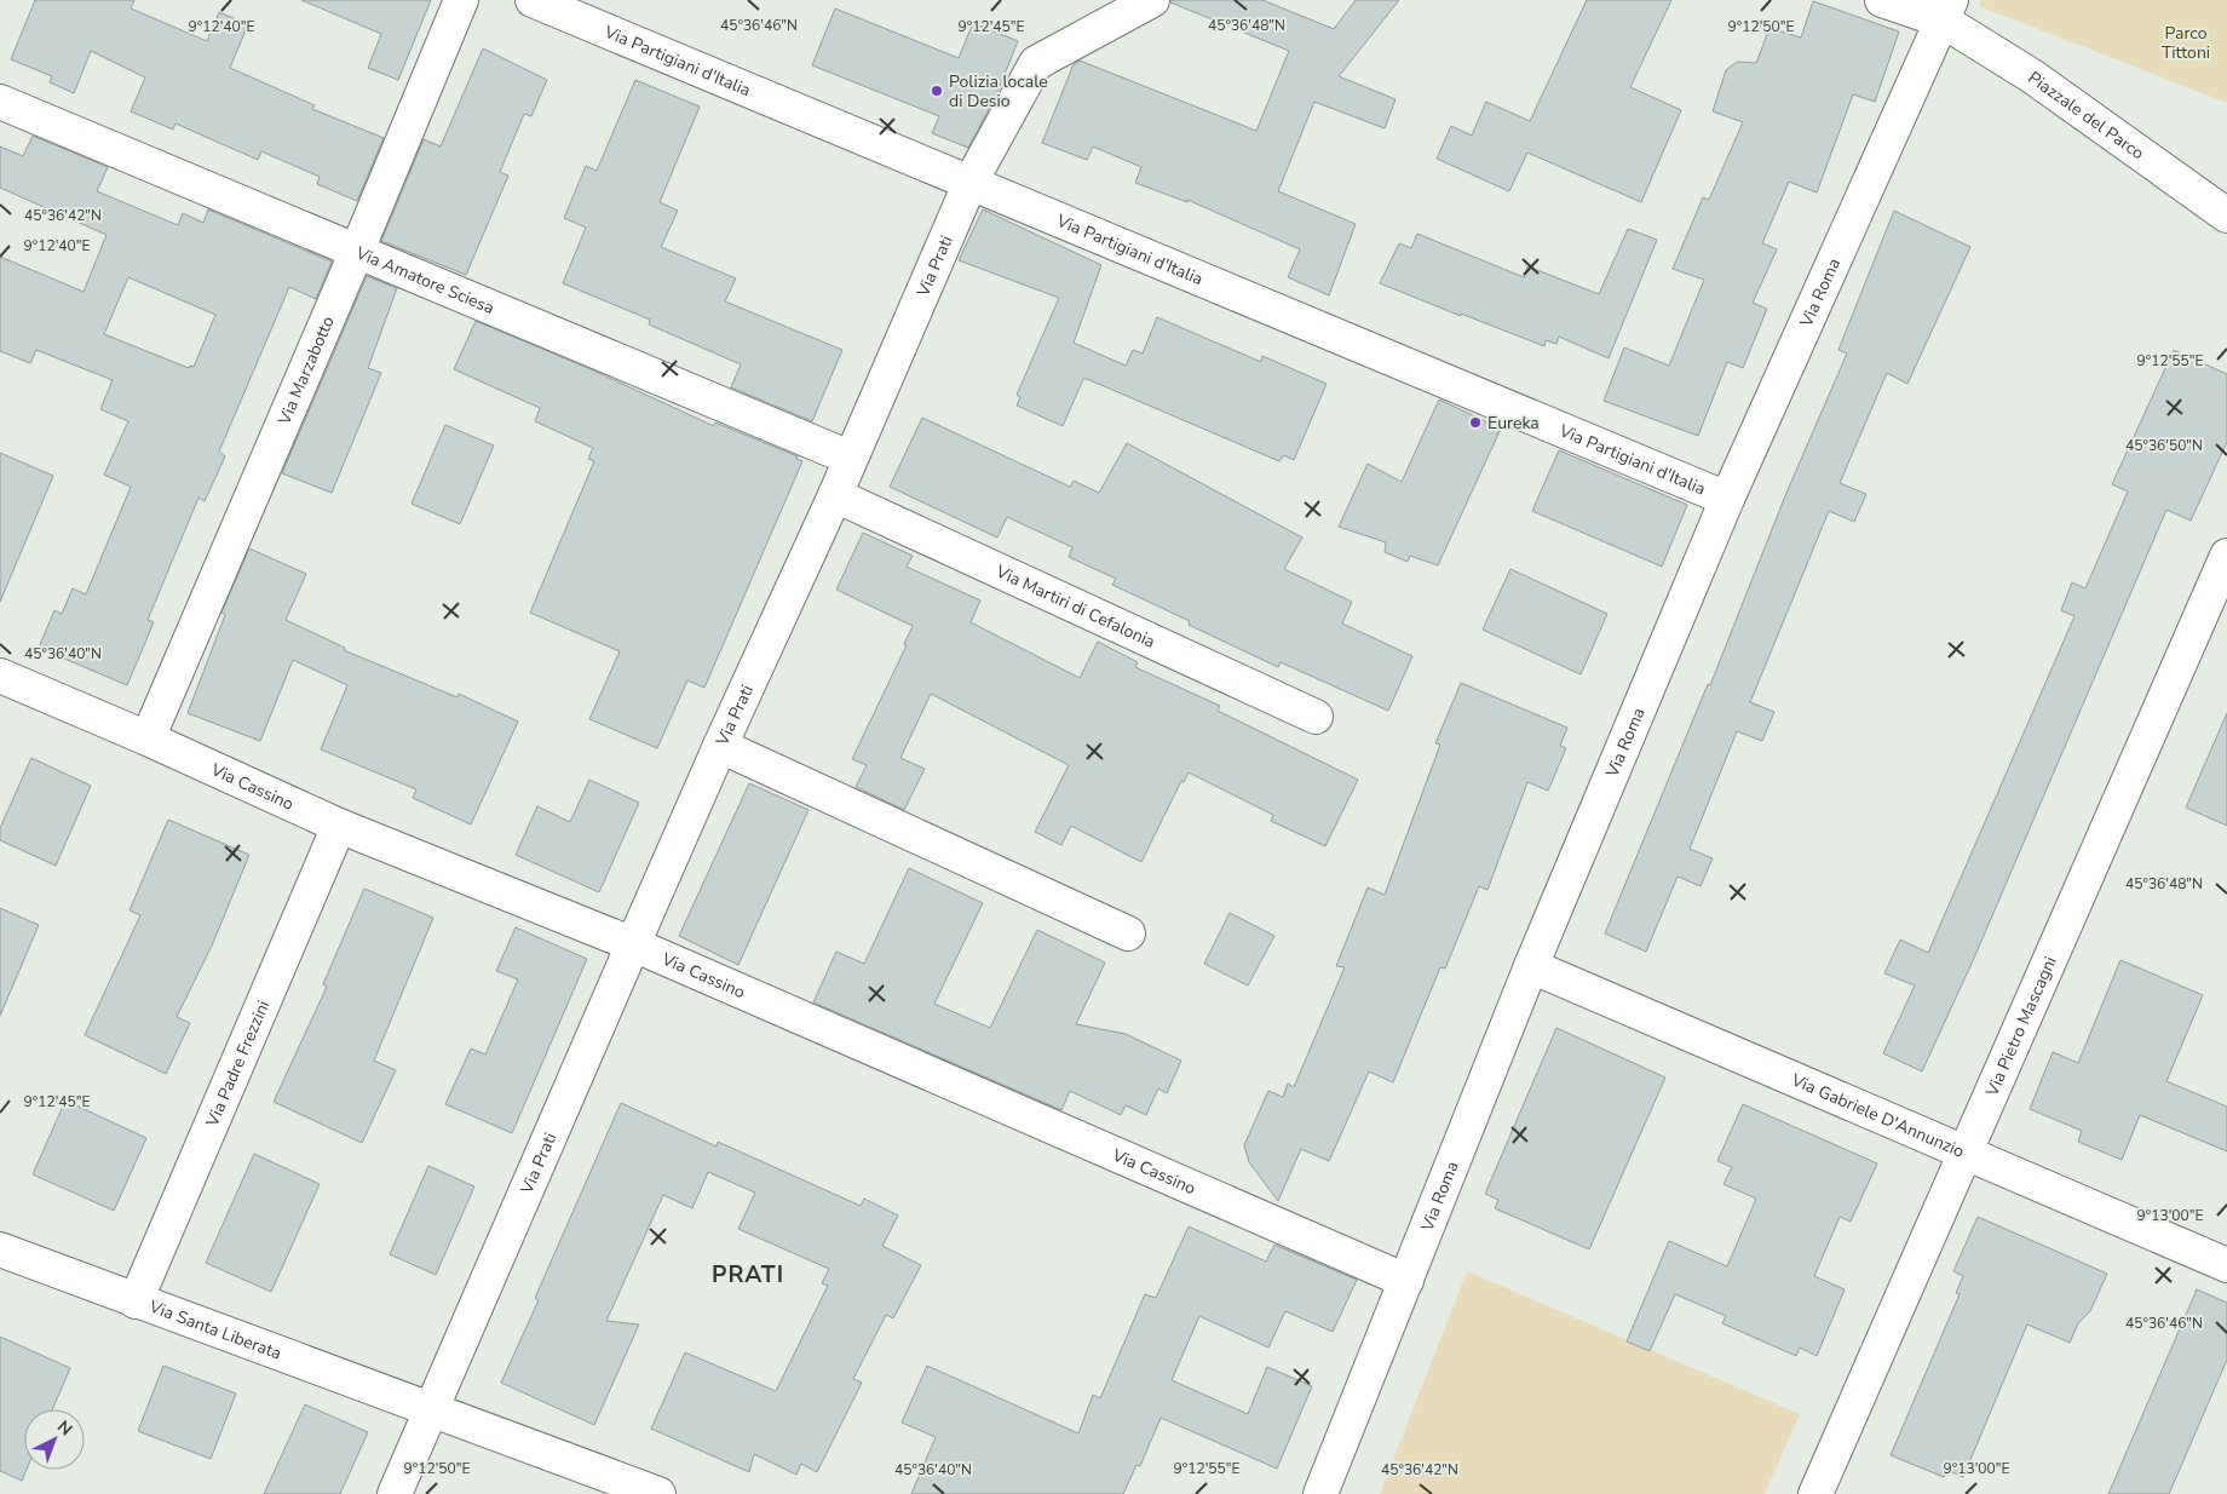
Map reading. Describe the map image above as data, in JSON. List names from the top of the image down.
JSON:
{
  "streets": {
    "street": [
      "Via Partigiani d'Italia",
      "Piazzale del Parco",
      "Via Prati",
      "Via Amatore Sciesa",
      "Via Roma",
      "Via Marzabotto",
      "Via Martiri di Cefalonia",
      "Via Cassino",
      "Via Pietro Mascagni",
      "Via Padre Frezzini",
      "Via Gabriele D'Annunzio",
      "Via Santa Liberata"
    ]
  },
  "crossings": [
    ["Via Partigiani d'Italia", "Via Prati"],
    ["Via Partigiani d'Italia", "Via Roma"],
    ["Piazzale del Parco", "Via Roma"],
    ["Via Prati", "Via Amatore Sciesa"],
    ["Via Prati", "Via Martiri di Cefalonia"],
    ["Via Prati", "Via Cassino"],
    ["Via Prati", "Via Santa Liberata"],
    ["Via Amatore Sciesa", "Via Marzabotto"],
    ["Via Roma", "Via Cassino"],
    ["Via Roma", "Via Gabriele D'Annunzio"],
    ["Via Marzabotto", "Via Cassino"],
    ["Via Cassino", "Via Padre Frezzini"],
    ["Via Pietro Mascagni", "Via Gabriele D'Annunzio"],
    ["Via Padre Frezzini", "Via Santa Liberata"]
  ],
  "districts": ["PRATI"],
  "parks": ["Parco Tittoni"],
  "places": ["Polizia locale di Desio", "Eureka"],
  "north": "top right",
  "coordinates": [
    "45°36'46\"N",
    "45°36'48\"N",
    "9°12'40\"E",
    "9°12'45\"E",
    "9°12'50\"E",
    "45°36'42\"N",
    "9°12'55\"E",
    "45°36'50\"N",
    "45°36'40\"N",
    "9°13'00\"E"
  ]
}
